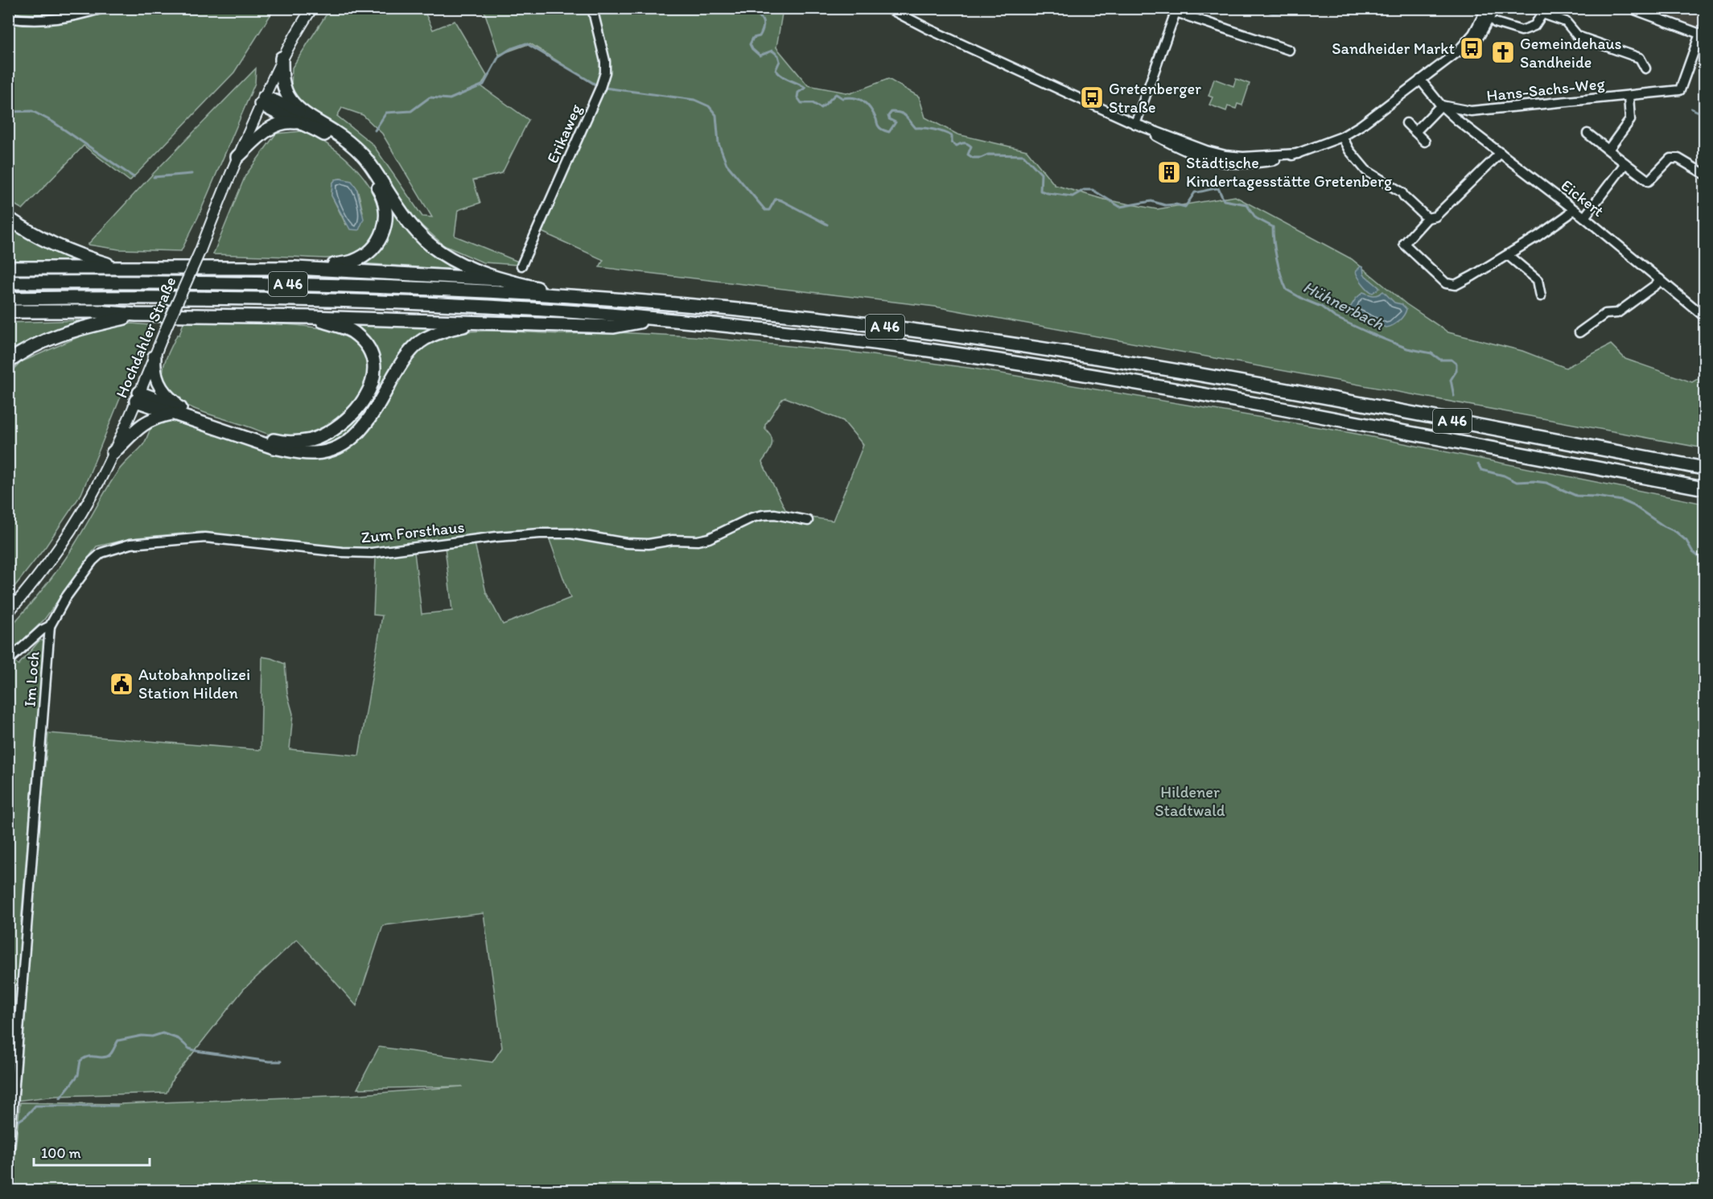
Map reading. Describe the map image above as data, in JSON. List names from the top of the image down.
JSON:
{
  "streets": {
    "highway": ["A 46"],
    "main road": ["Hochdahler Straße"],
    "street": [
      "Hans-Sachs-Weg",
      "Erikaweg",
      "Eickert",
      "Zum Forsthaus",
      "Im Loch"
    ]
  },
  "crossings": [
    ["Hans-Sachs-Weg", "Eickert"],
    ["Zum Forsthaus", "Im Loch"]
  ],
  "water": ["Hühnerbach"],
  "parks": ["Hildener Stadtwald"],
  "places": {
    "bus stop": ["Sandheider Markt", "Gretenberger Straße"],
    "church": ["Gemeindehaus Sandheide"],
    "building": ["Städtische Kindertagesstätte Gretenberg"],
    "public building": ["Autobahnpolizei Station Hilden"]
  },
  "scale_bar": "100 m"
}
